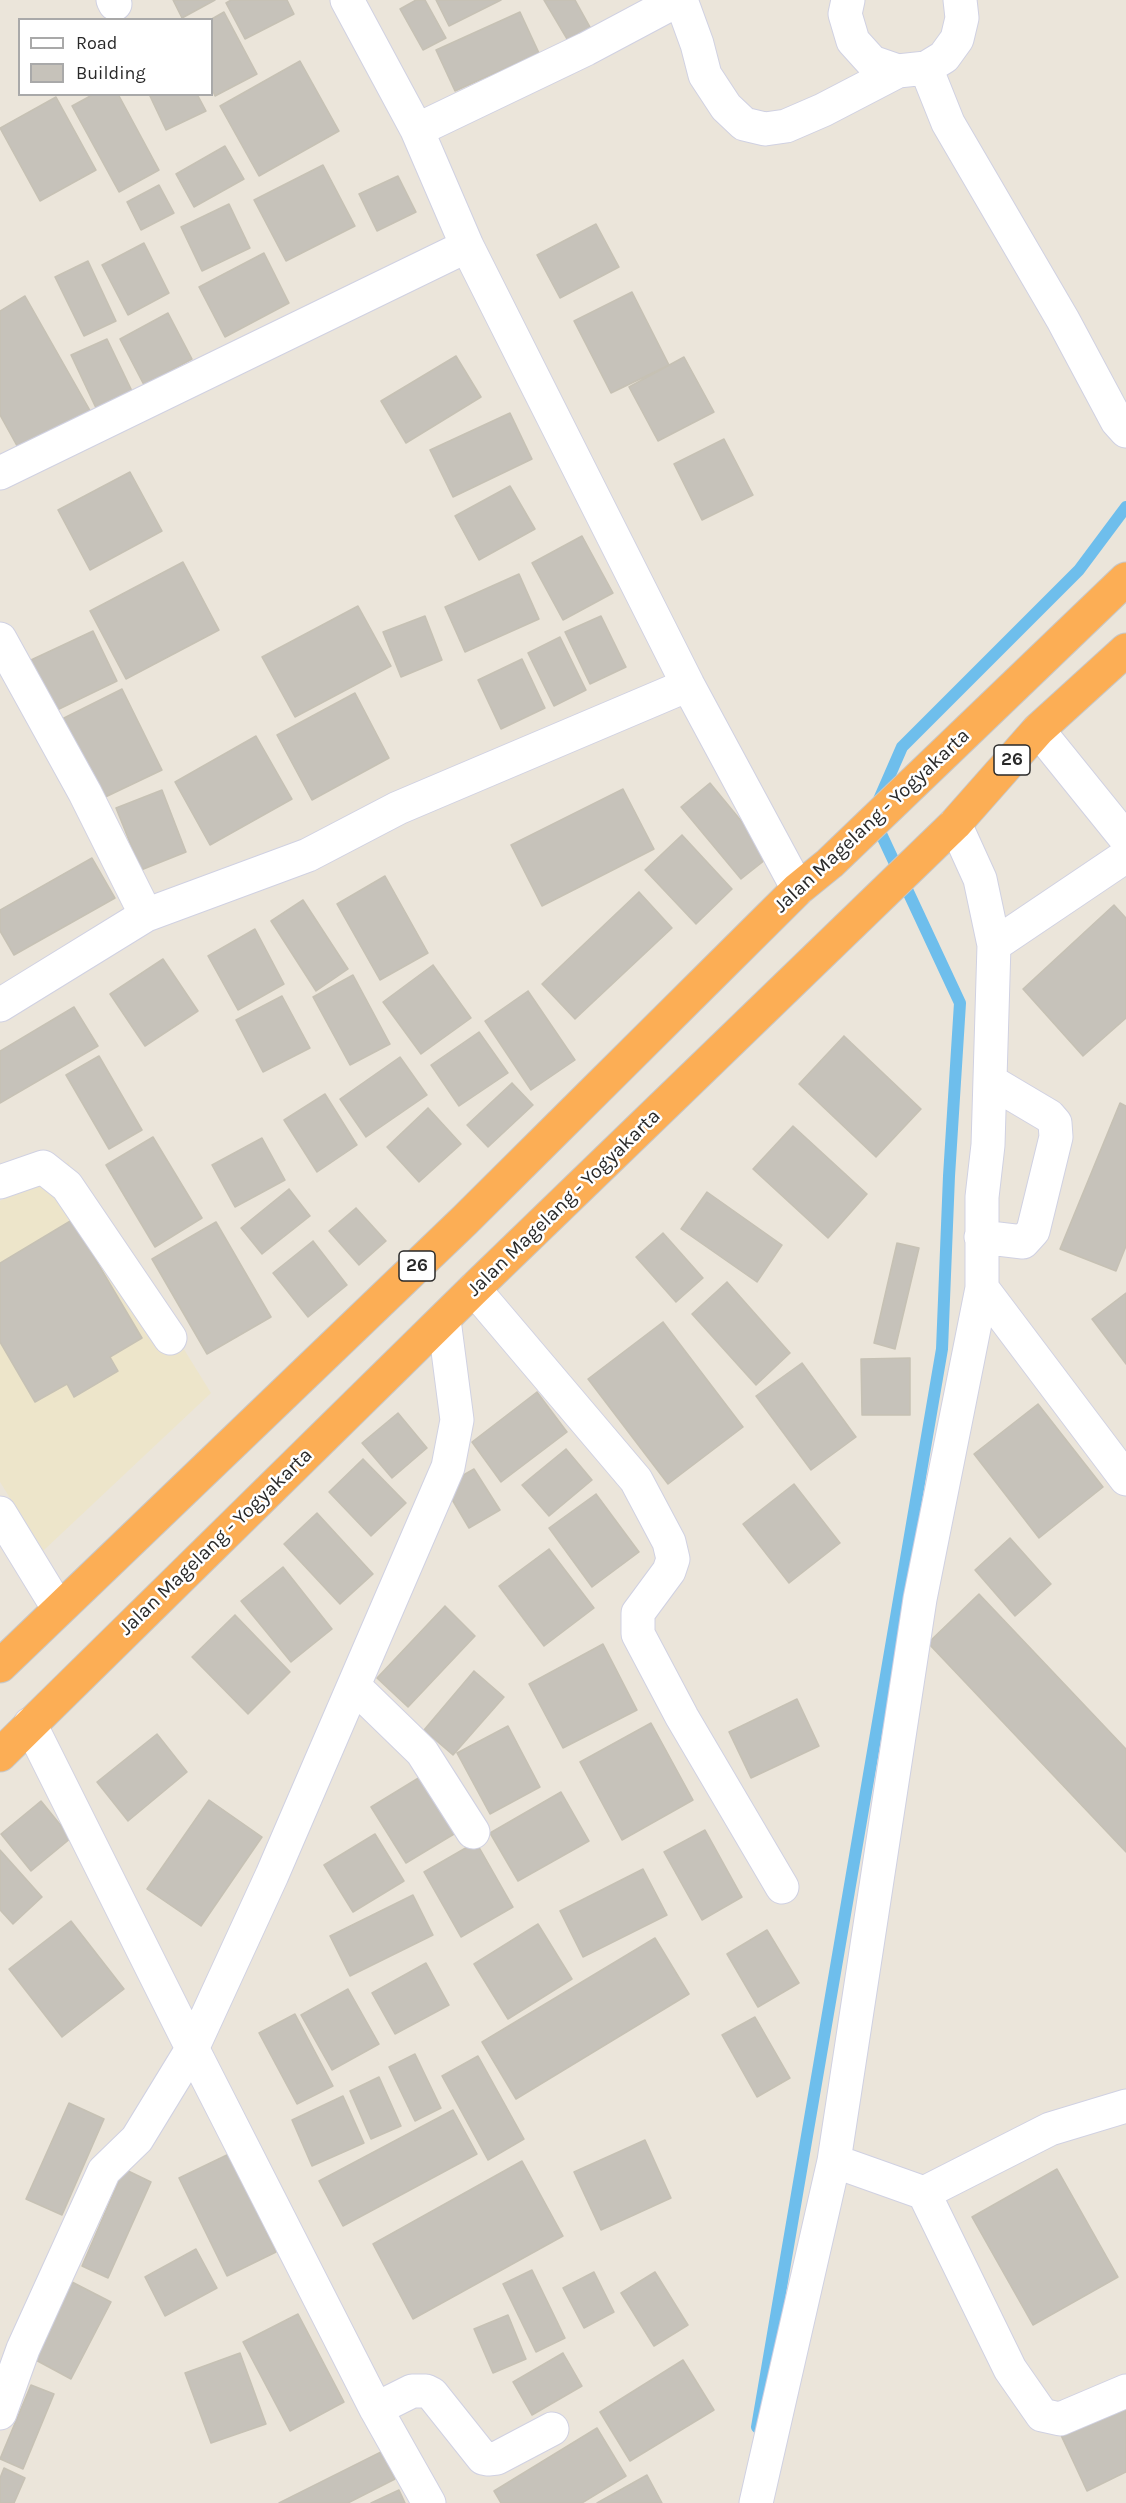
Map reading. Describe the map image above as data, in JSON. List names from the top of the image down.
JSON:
{
  "streets": {
    "highway": ["26", "Jalan Magelang - Yogyakarta"]
  },
  "legend": ["Road", "Building"]
}
